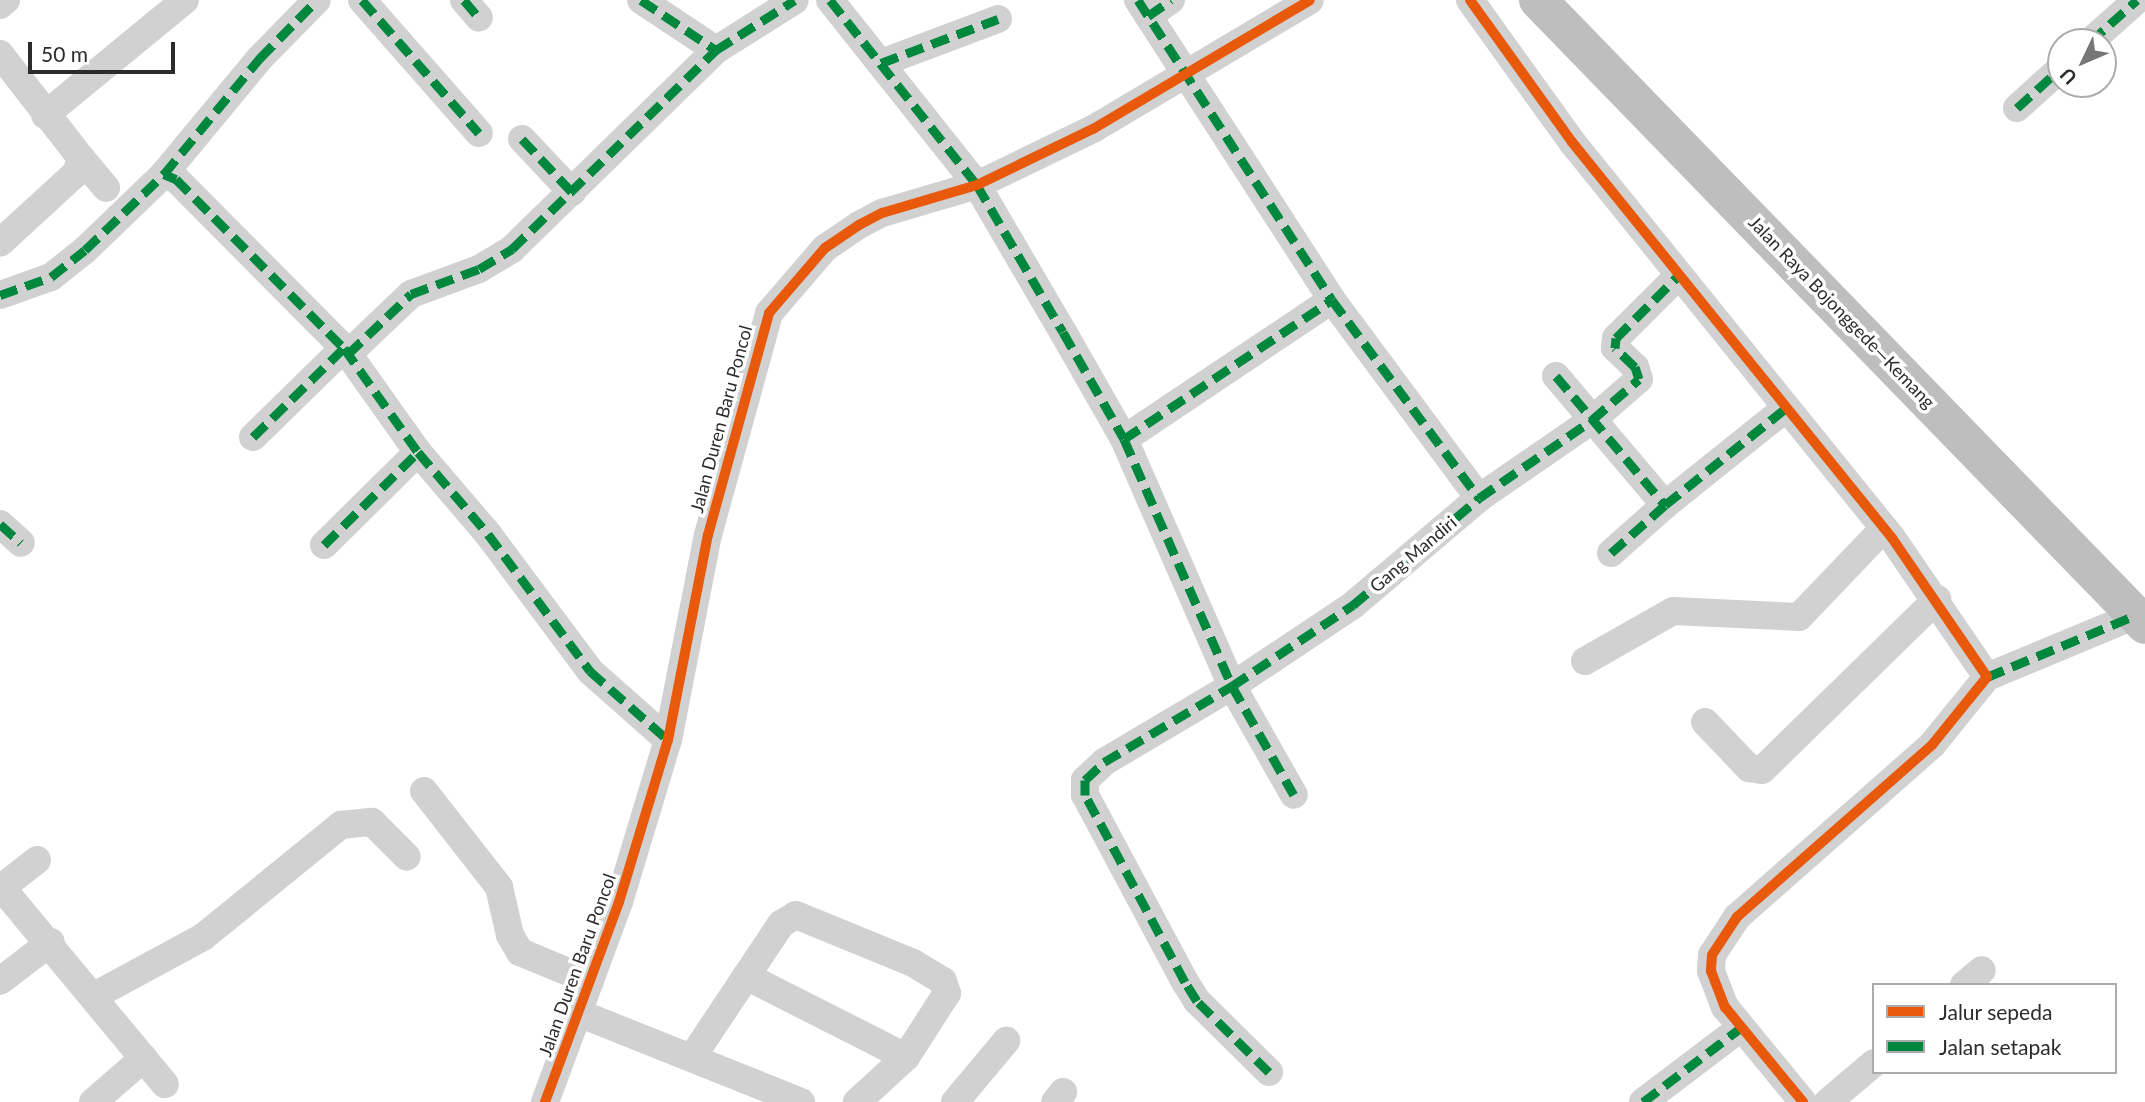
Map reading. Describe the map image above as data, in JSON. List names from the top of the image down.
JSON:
{
  "streets": {
    "highway": ["Jalan Raya Bojonggede—Kemang"],
    "street": ["Jalan Duren Baru Poncol", "Gang Mandiri"]
  },
  "legend": ["Jalur sepeda", "Jalan setapak"],
  "scale_bar": "50 m",
  "north": "bottom left"
}
